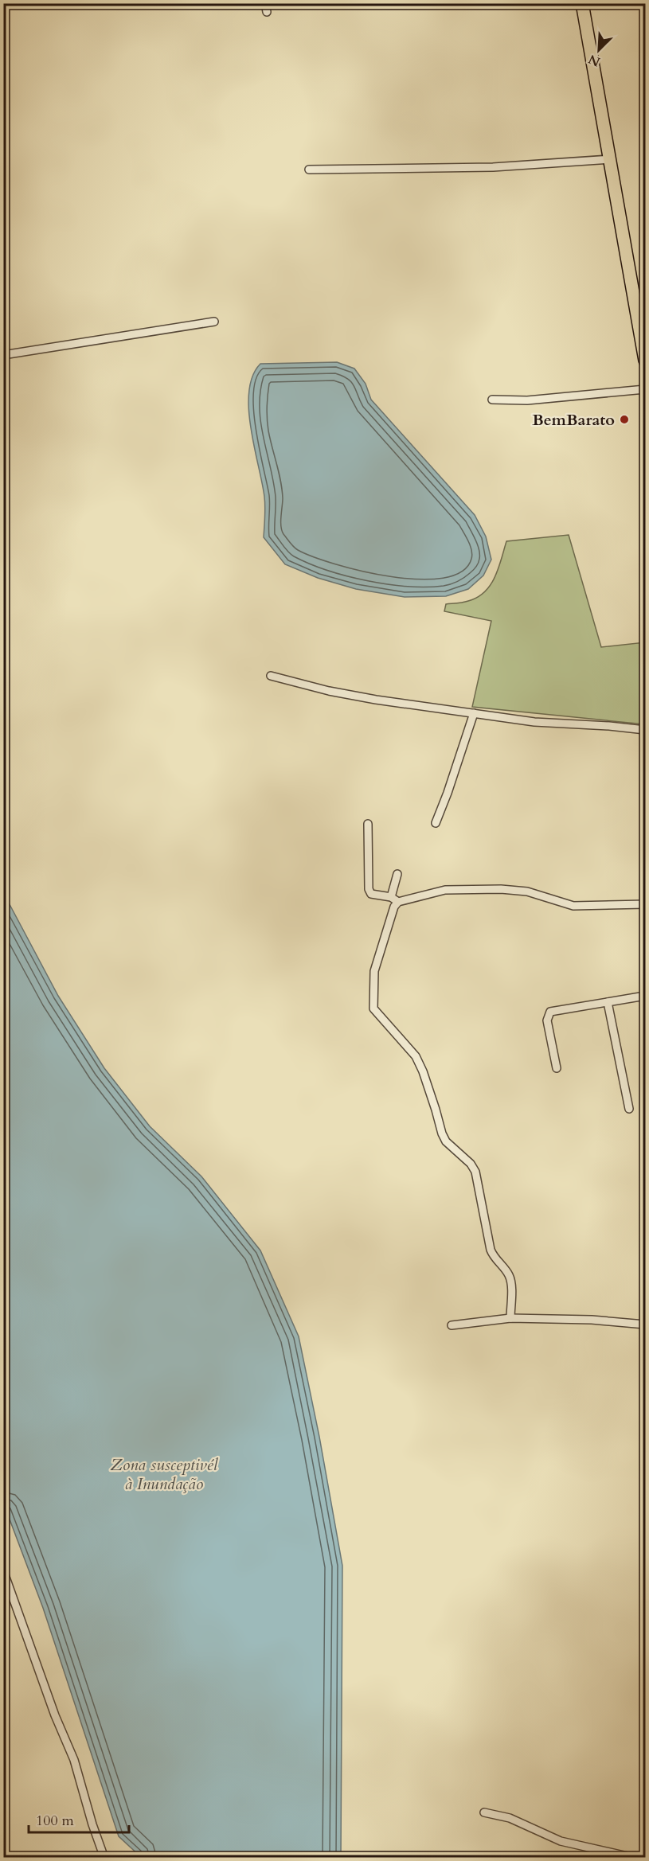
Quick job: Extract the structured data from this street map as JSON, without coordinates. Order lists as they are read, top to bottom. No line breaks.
{"water":["Zona susceptivél à Inundação"],"places":["BemBarato"],"scale_bar":"100 m","north":"bottom left"}
